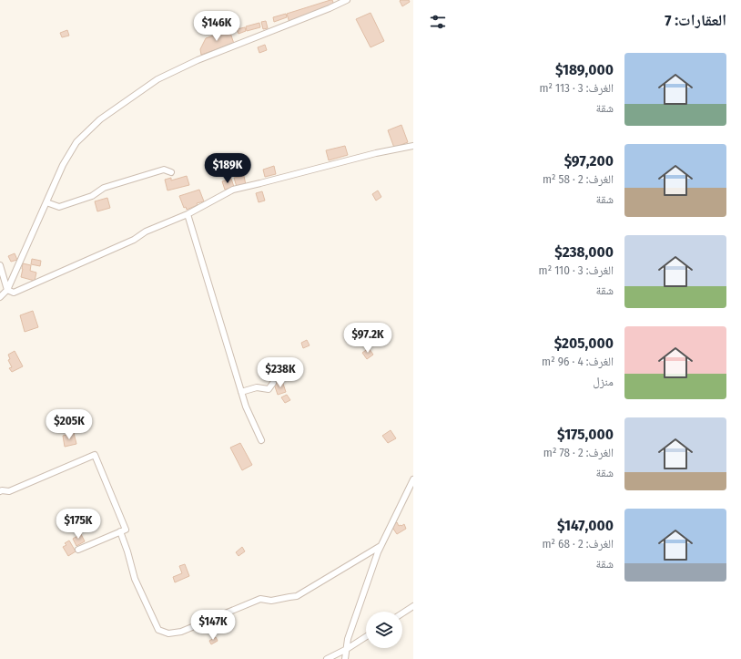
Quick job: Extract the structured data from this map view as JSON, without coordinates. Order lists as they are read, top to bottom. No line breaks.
{"page":{"heading":"العقارات: 7","price":["$146K","$189K","$97.2K","$238K","$205K","$175K","$147K"],"list":[{"name":"$189,000","note":"الغرف: 3 · 113 m² · شقة"},{"name":"$97,200","note":"الغرف: 2 · 58 m² · شقة"},{"name":"$238,000","note":"الغرف: 3 · 110 m² · شقة"},{"name":"$205,000","note":"الغرف: 4 · 96 m² · منزل"},{"name":"$175,000","note":"الغرف: 2 · 78 m² · شقة"},{"name":"$147,000","note":"الغرف: 2 · 68 m² · شقة"}]}}
